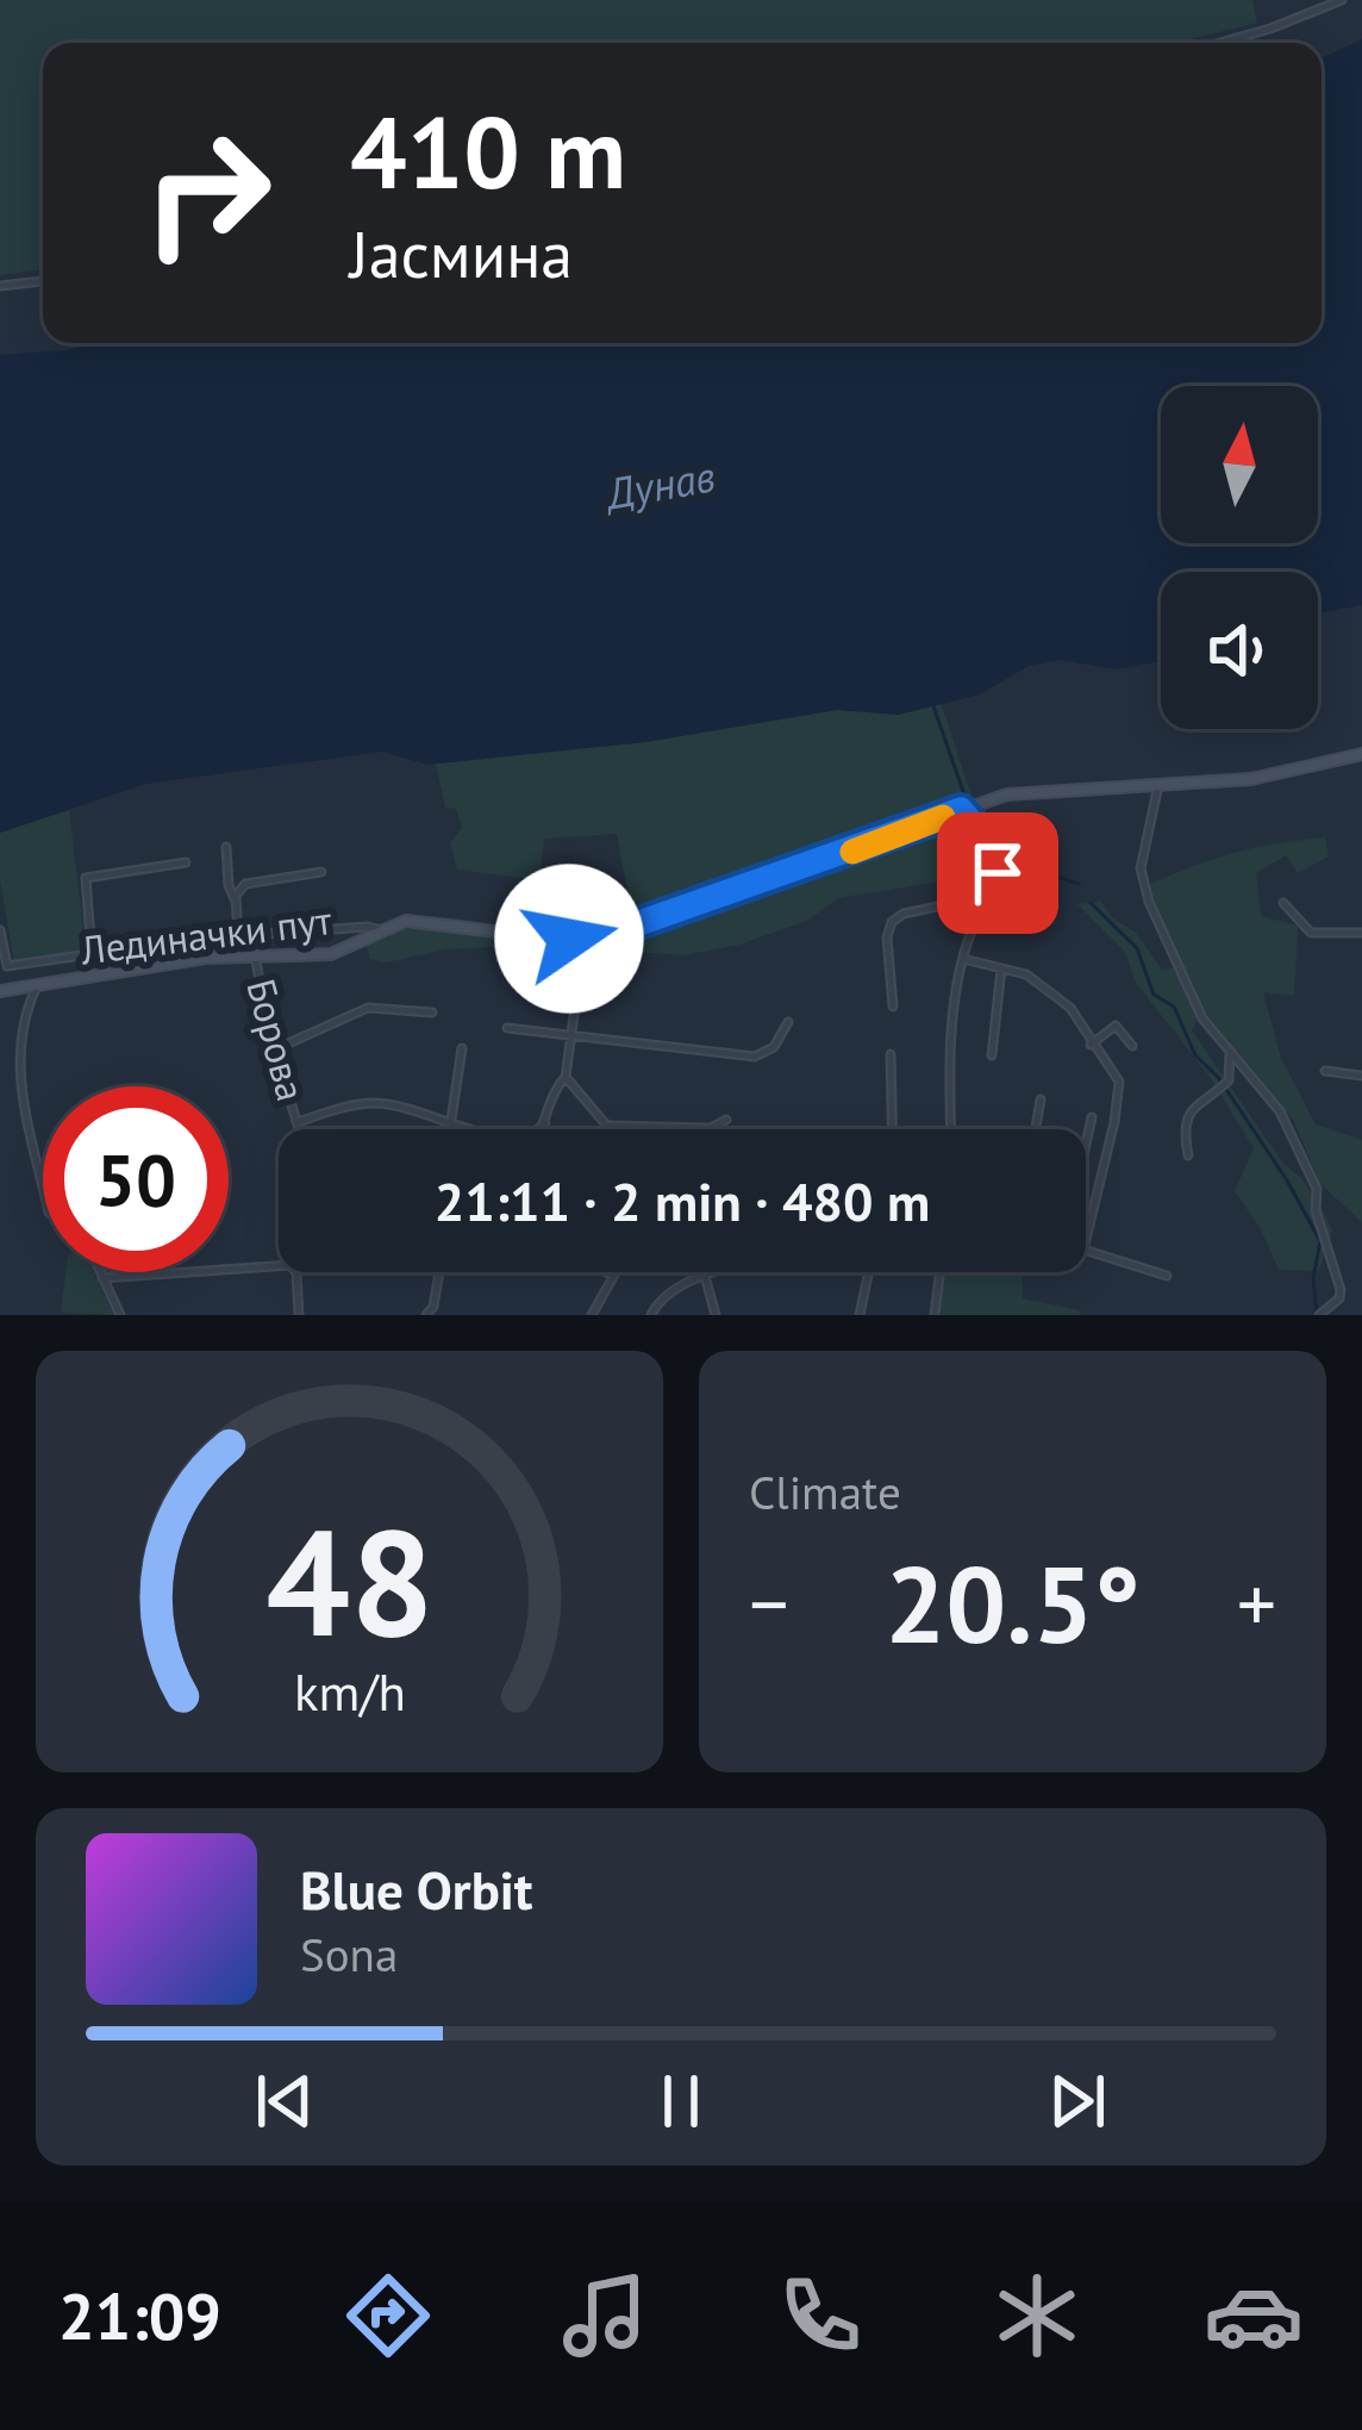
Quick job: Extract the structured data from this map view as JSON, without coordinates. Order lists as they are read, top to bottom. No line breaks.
{"streets":{"main road":["Лединачки пут"],"street":["Борова"]},"crossings":[["Лединачки пут","Борова"]],"water":["Дунав"],"north":"top","page":{"turn":["410 m","Јасмина"],"limit":"50","trip":"21:11 · 2 min · 480 m","tile":"Climate","heat":["−","20.5°","+"],"song":["Blue Orbit","Sona"],"tabs":"21:09","gauge":["48","km/h"]}}
